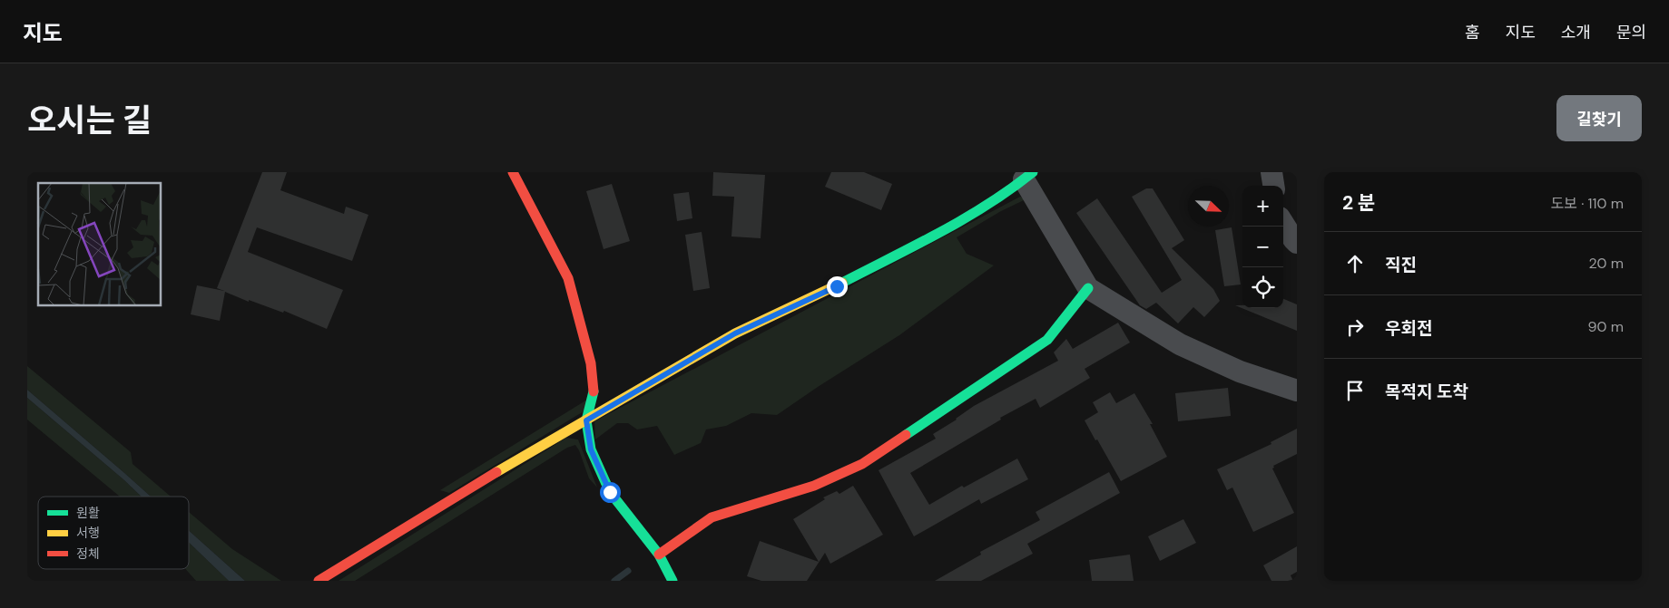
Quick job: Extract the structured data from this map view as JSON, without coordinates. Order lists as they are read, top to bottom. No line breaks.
{"legend":["원활","서행","정체"],"north":"bottom right","page":{"header":"지도","nav":["홈","지도","소개","문의"],"title":"오시는 길","buttons":"길찾기","heading":["2 분","도보 · 110 m"],"map_buttons":["+","−"],"list":[["직진","20 m"],["우회전","90 m"],"목적지 도착"]}}
